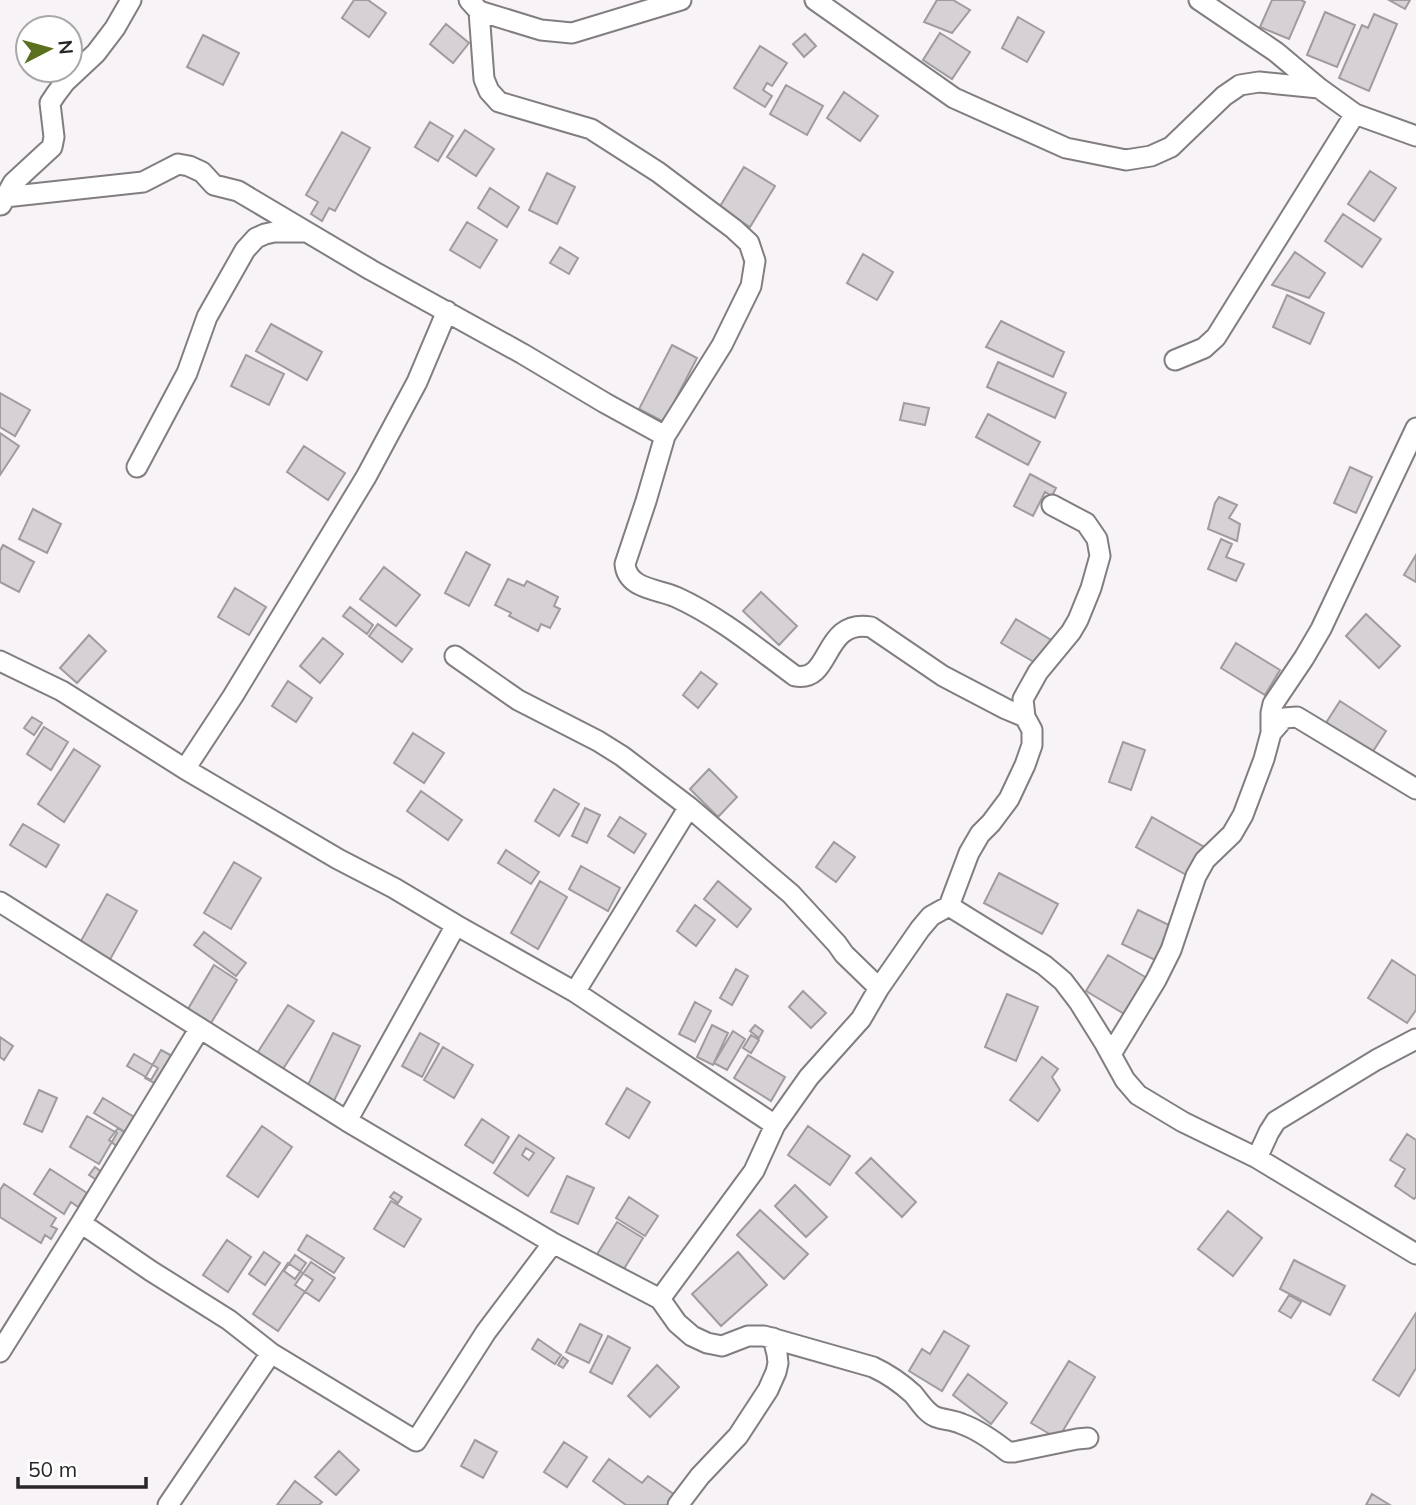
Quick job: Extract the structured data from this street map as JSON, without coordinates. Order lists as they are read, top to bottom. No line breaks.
{"scale_bar":"50 m","north":"right"}
